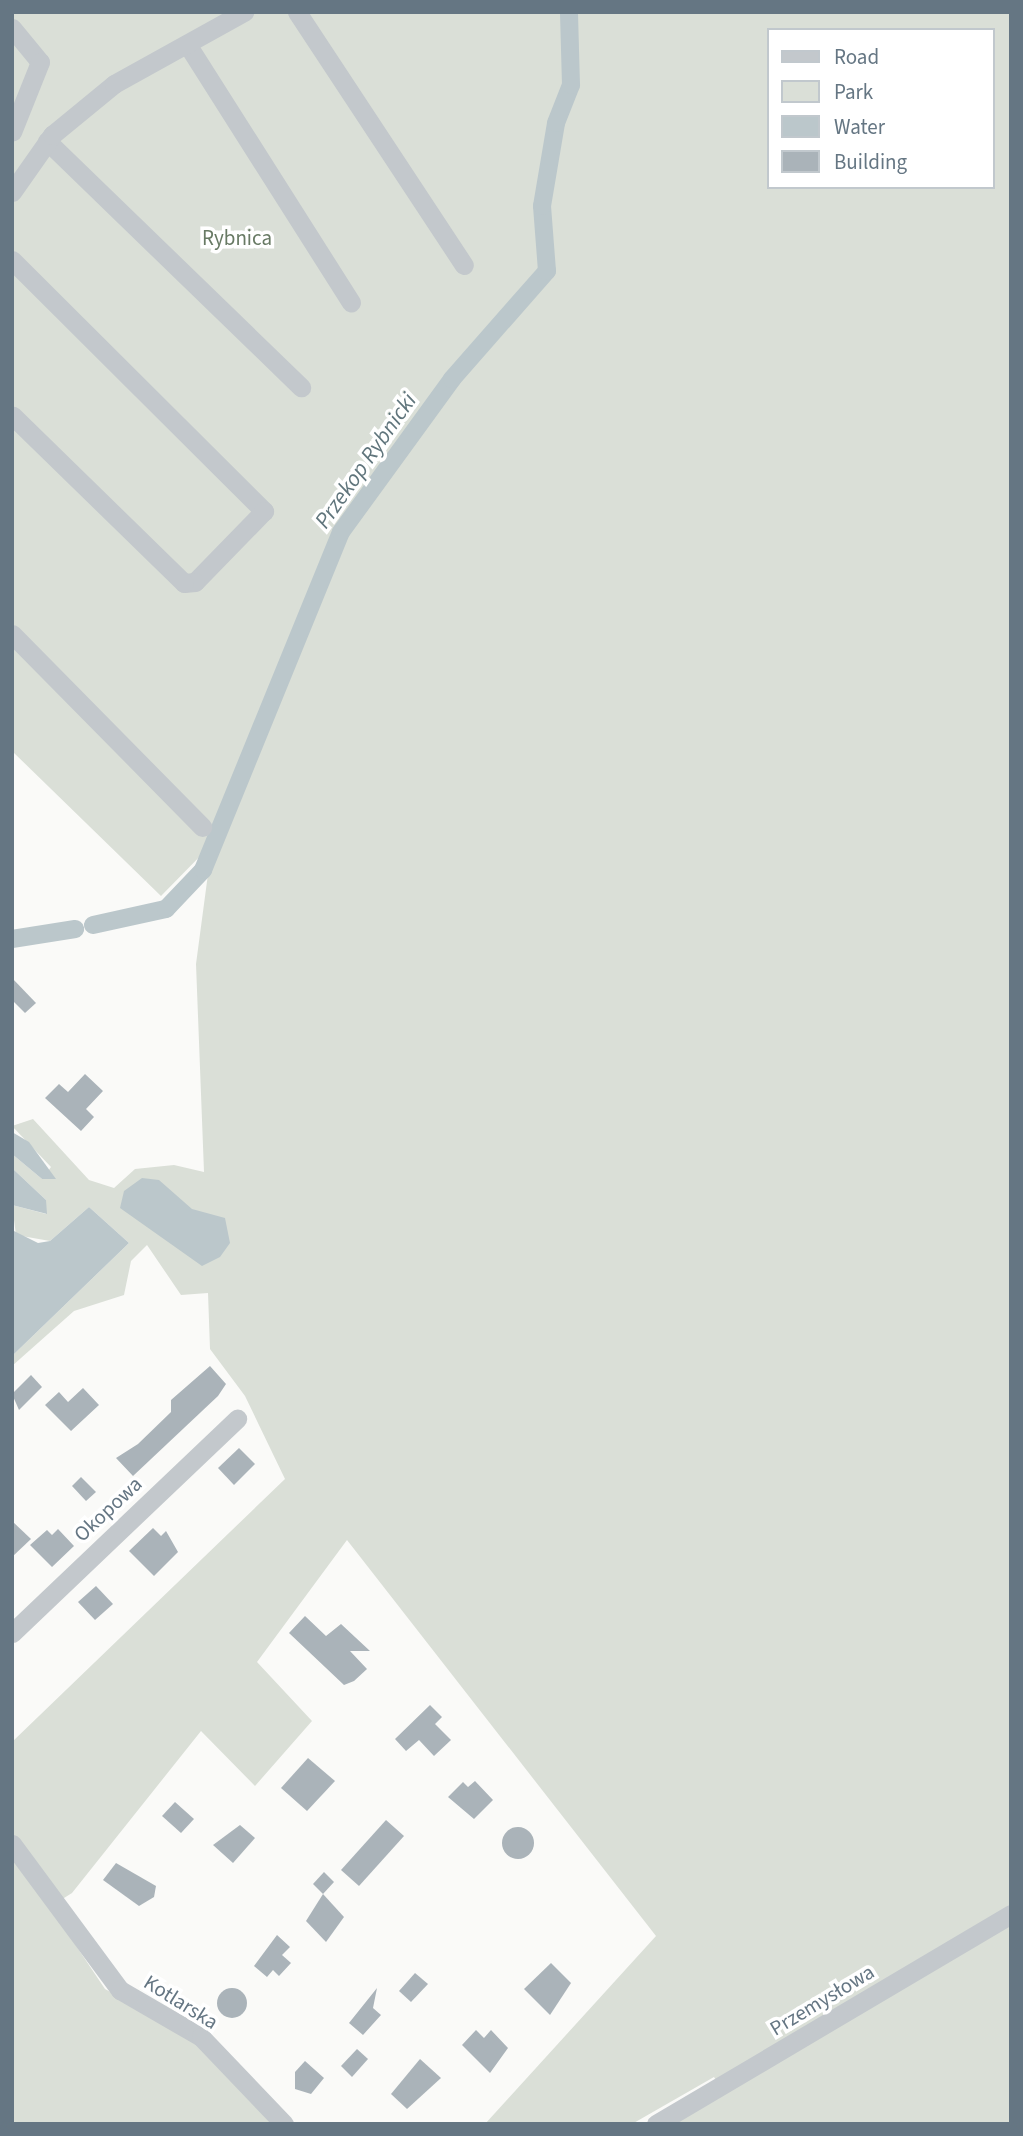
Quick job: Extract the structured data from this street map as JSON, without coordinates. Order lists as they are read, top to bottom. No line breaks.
{"streets":{"street":["Okopowa","Przemysłowa","Kotlarska"]},"water":["Przekop Rybnicki"],"parks":["Rybnica"],"legend":["Road","Park","Water","Building"]}
